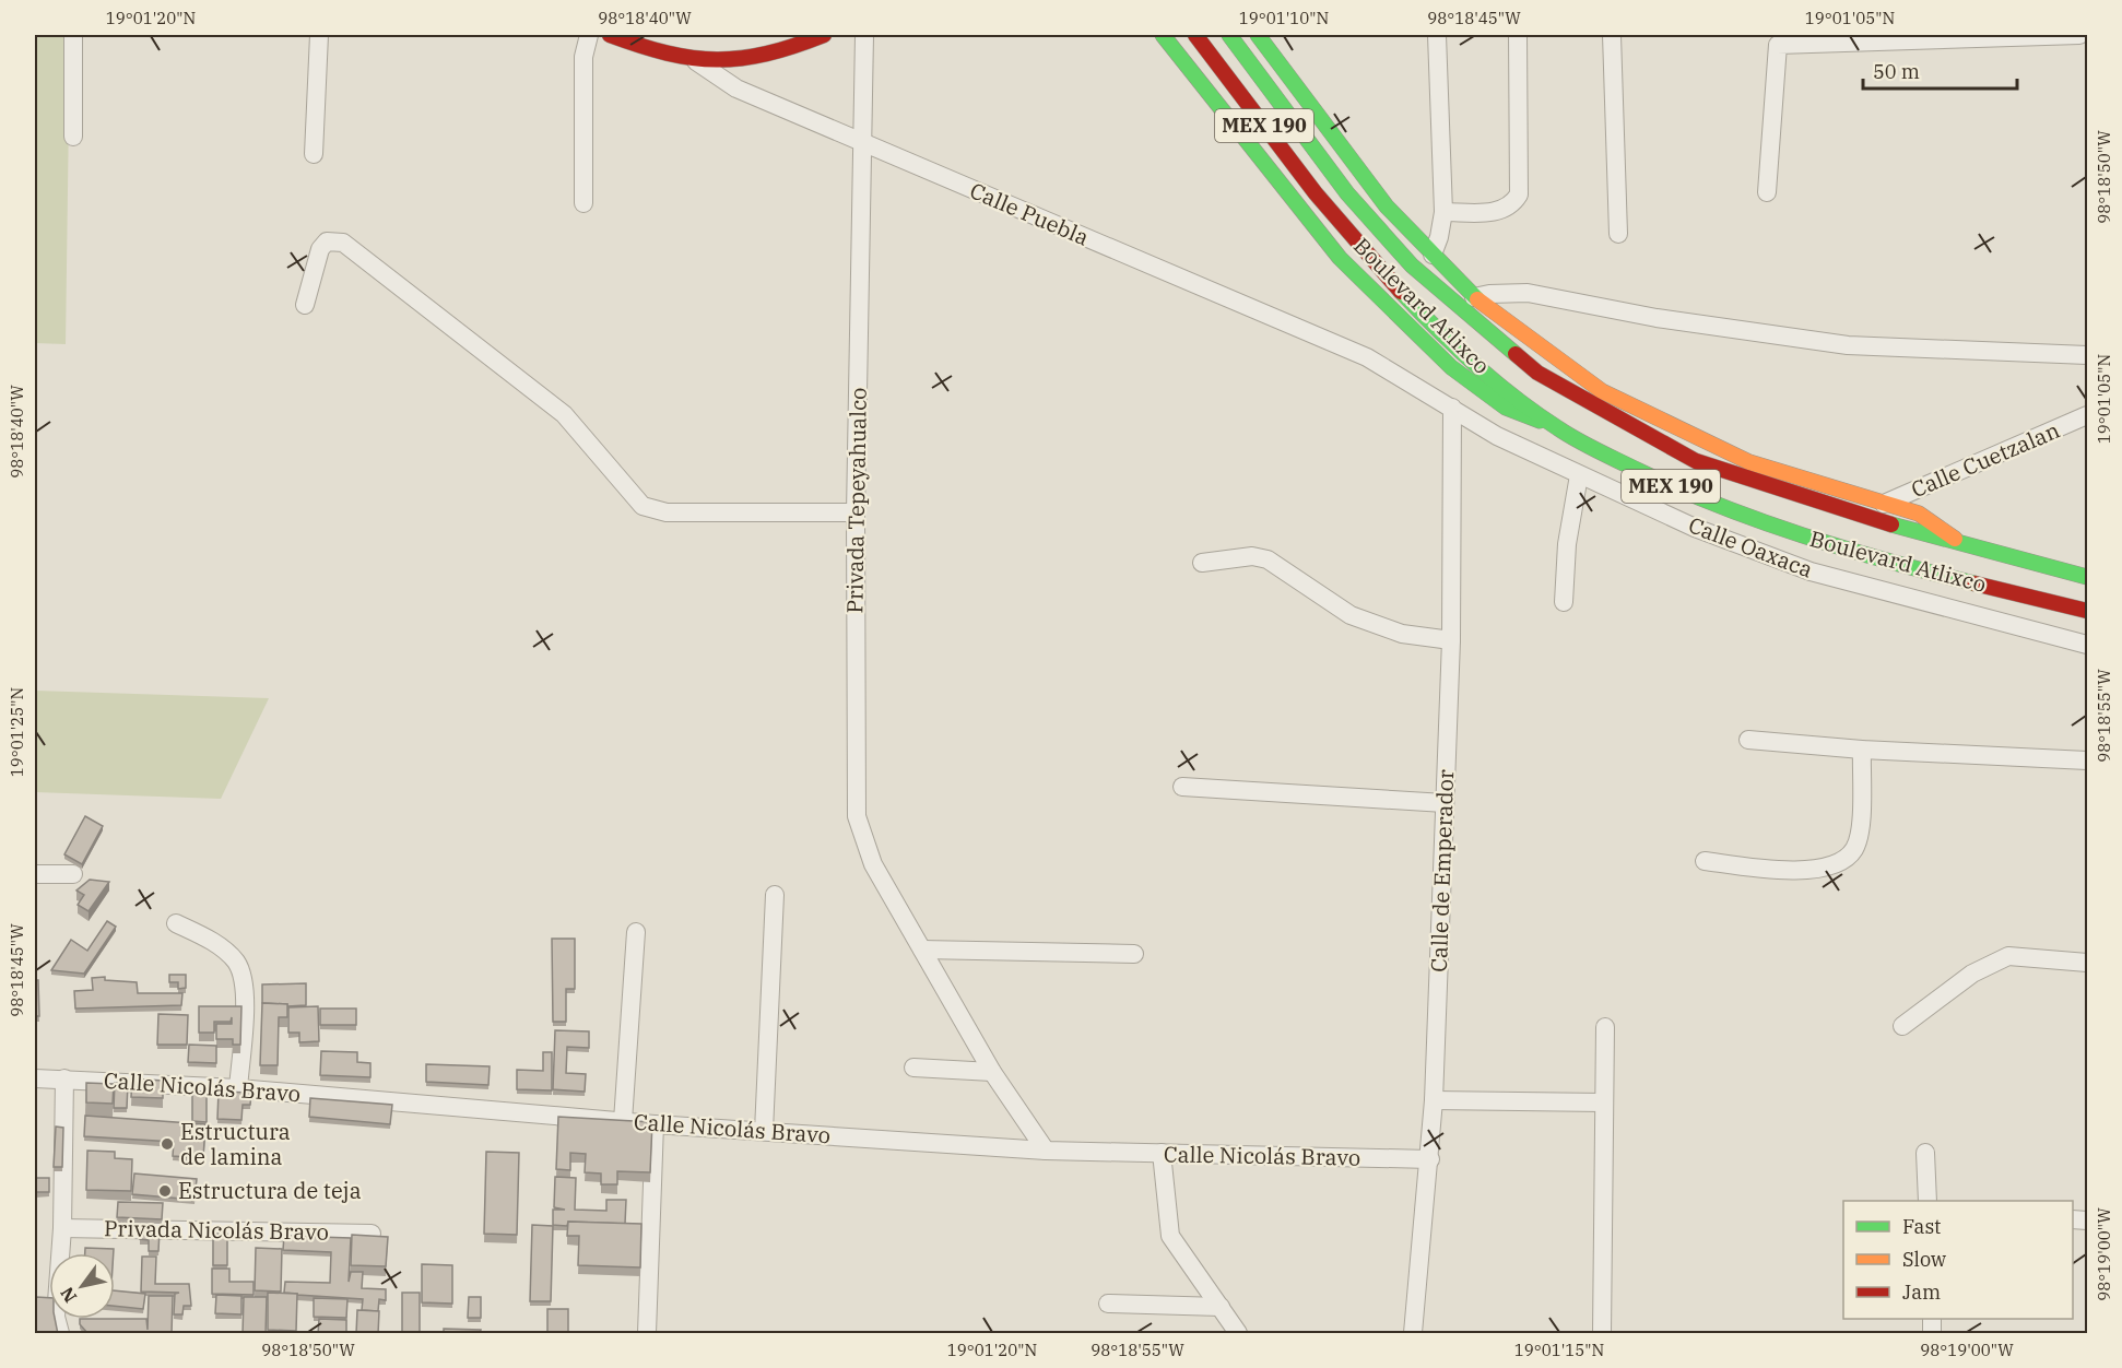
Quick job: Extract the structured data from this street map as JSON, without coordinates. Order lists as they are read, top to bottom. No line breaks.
{"streets":{"main road":["MEX 190","Boulevard Atlixco"],"street":["Calle Puebla","Calle Cuetzalan","Privada Tepeyahualco","Calle Oaxaca","Calle de Emperador","Calle Nicolás Bravo","Privada Nicolás Bravo"]},"crossings":[["Calle Puebla","Privada Tepeyahualco"],["Calle Puebla","Calle Oaxaca"],["Privada Tepeyahualco","Calle Nicolás Bravo"],["Calle Oaxaca","Calle de Emperador"],["Calle de Emperador","Calle Nicolás Bravo"]],"places":["Estructura de lamina","Estructura de teja"],"legend":["Fast","Slow","Jam"],"scale_bar":"50 m","north":"bottom left","coordinates":["19°01'20\"N","98°18'40\"W","19°01'10\"N","98°18'45\"W","19°01'05\"N","98°18'50\"W","98°18'55\"W","19°01'25\"N","98°19'00\"W","19°01'15\"N"]}
